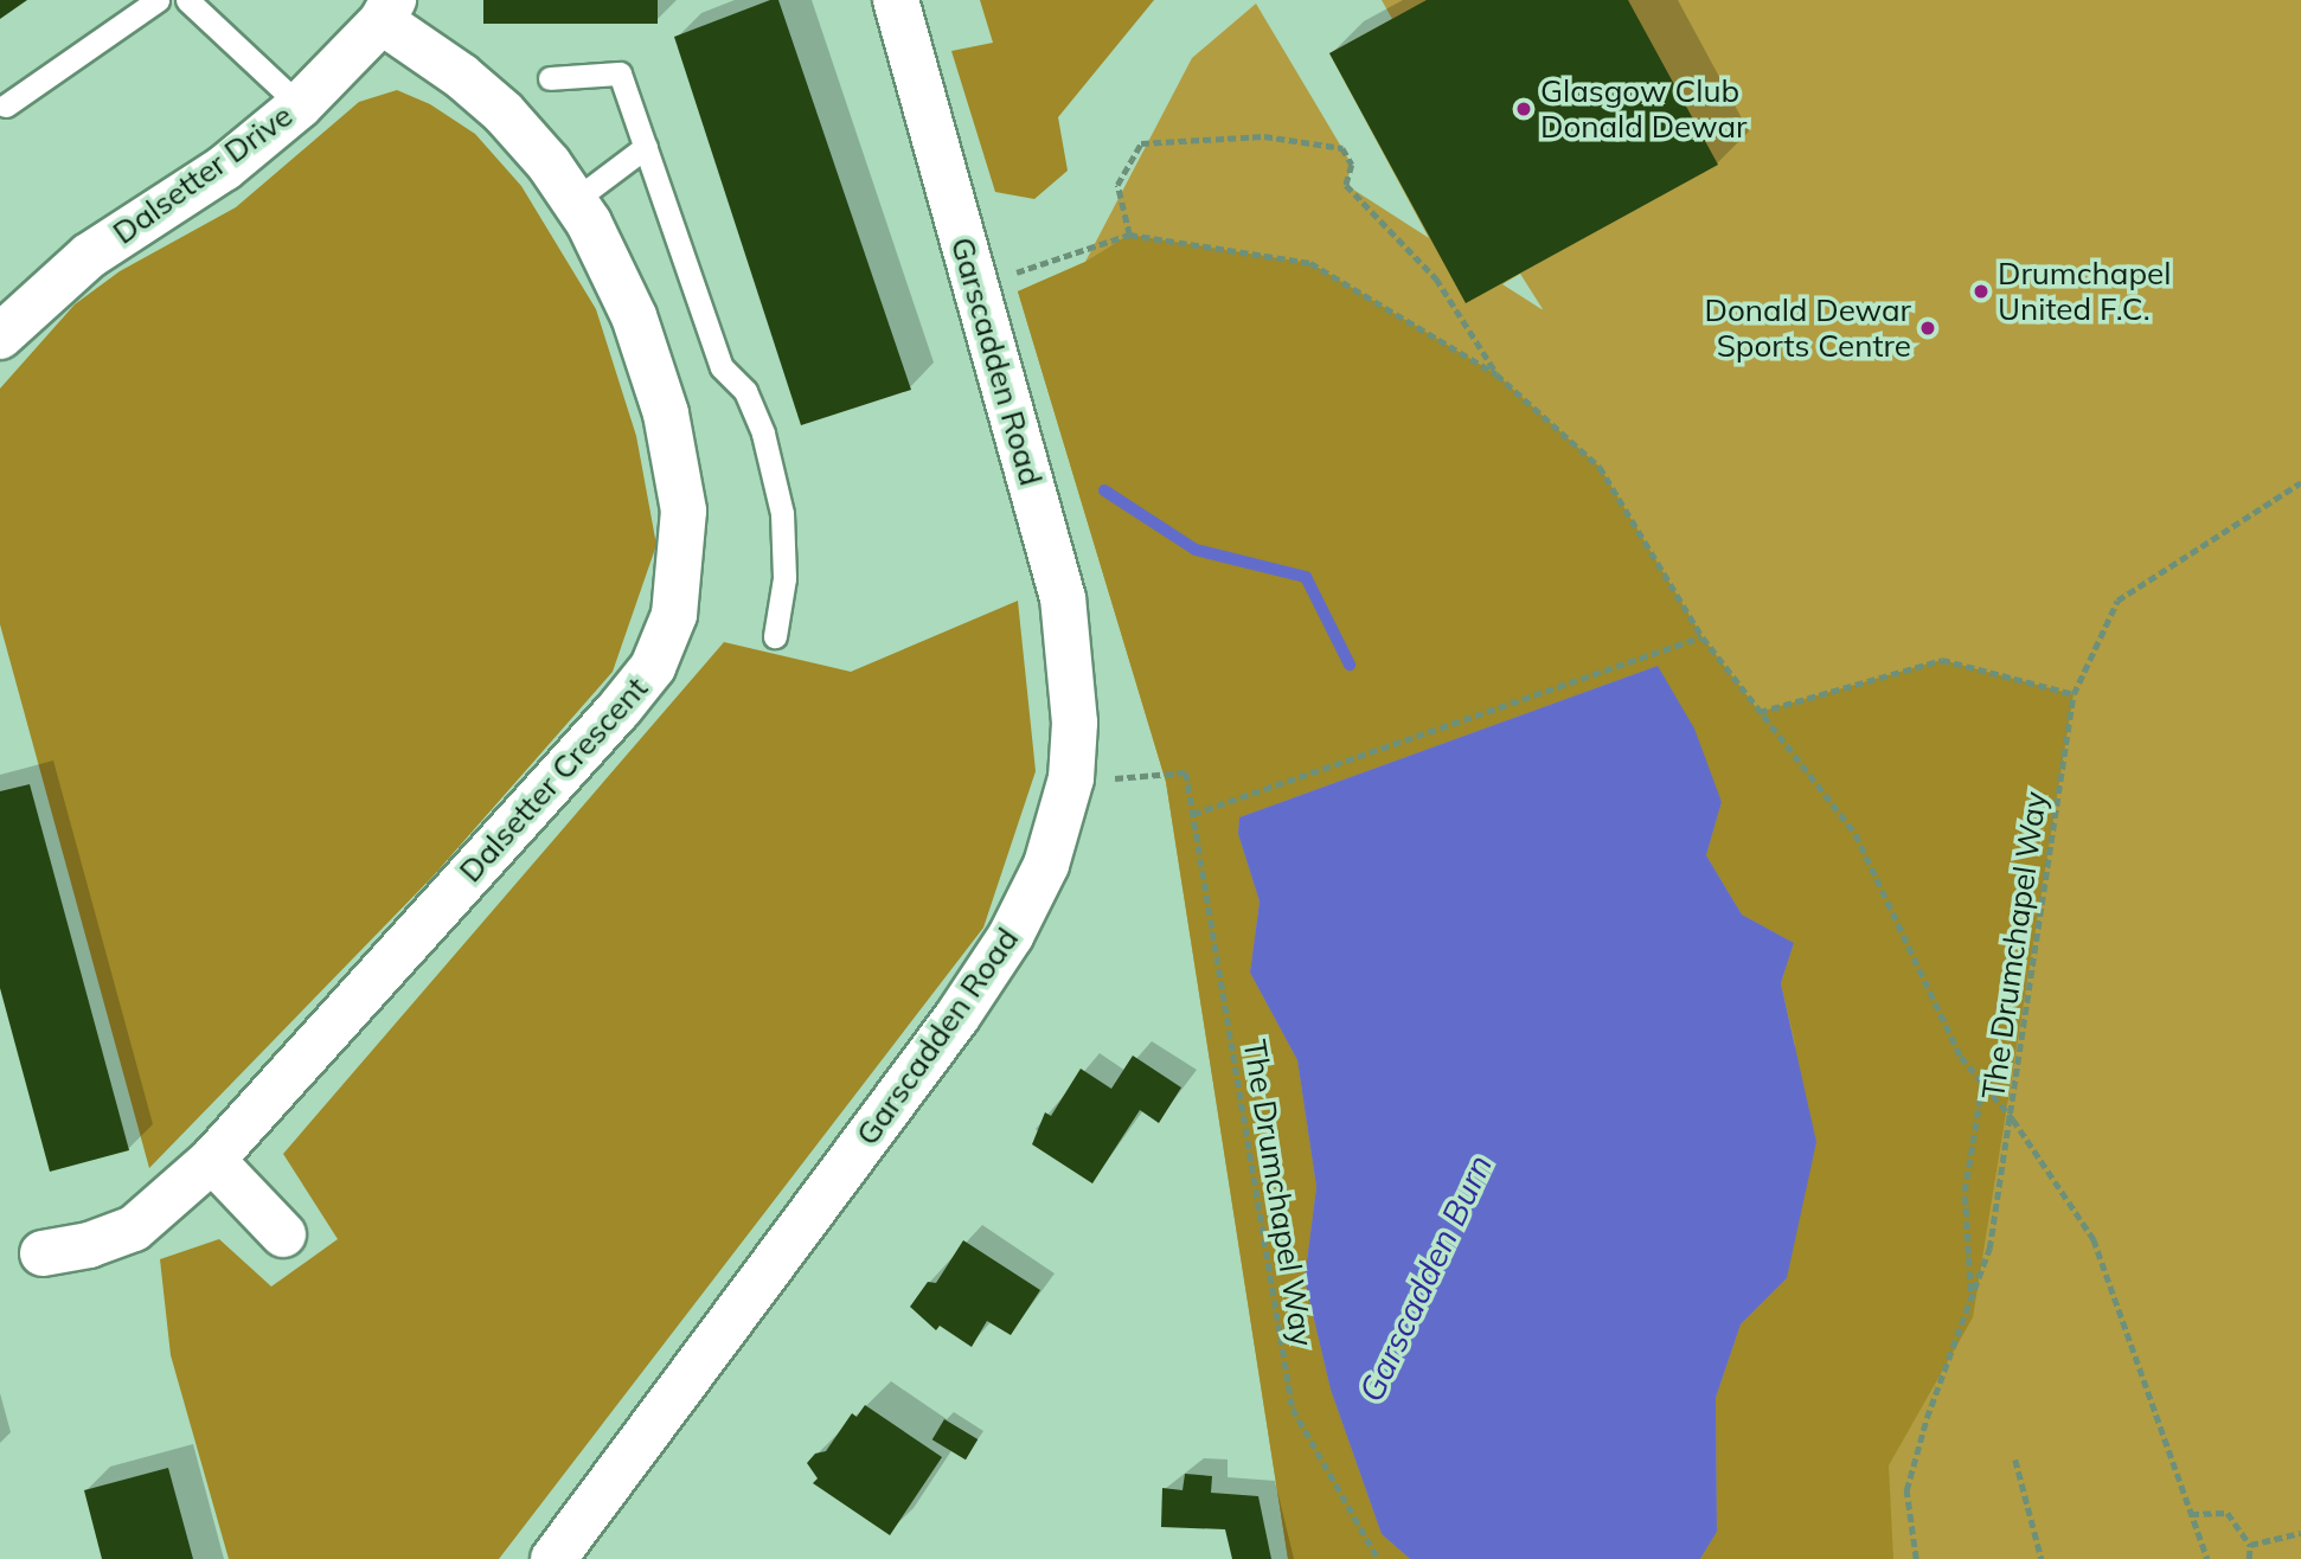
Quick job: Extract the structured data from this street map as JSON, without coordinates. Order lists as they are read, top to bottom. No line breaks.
{"streets":{"street":["Dalsetter Drive","Garscadden Road","Dalsetter Crescent"],"path":["The Drumchapel Way"]},"crossings":[["Dalsetter Drive","Dalsetter Crescent"],["Garscadden Road","The Drumchapel Way"]],"water":["Garscadden Burn"],"places":["Glasgow Club Donald Dewar","Drumchapel United F.C.","Donald Dewar Sports Centre"]}
